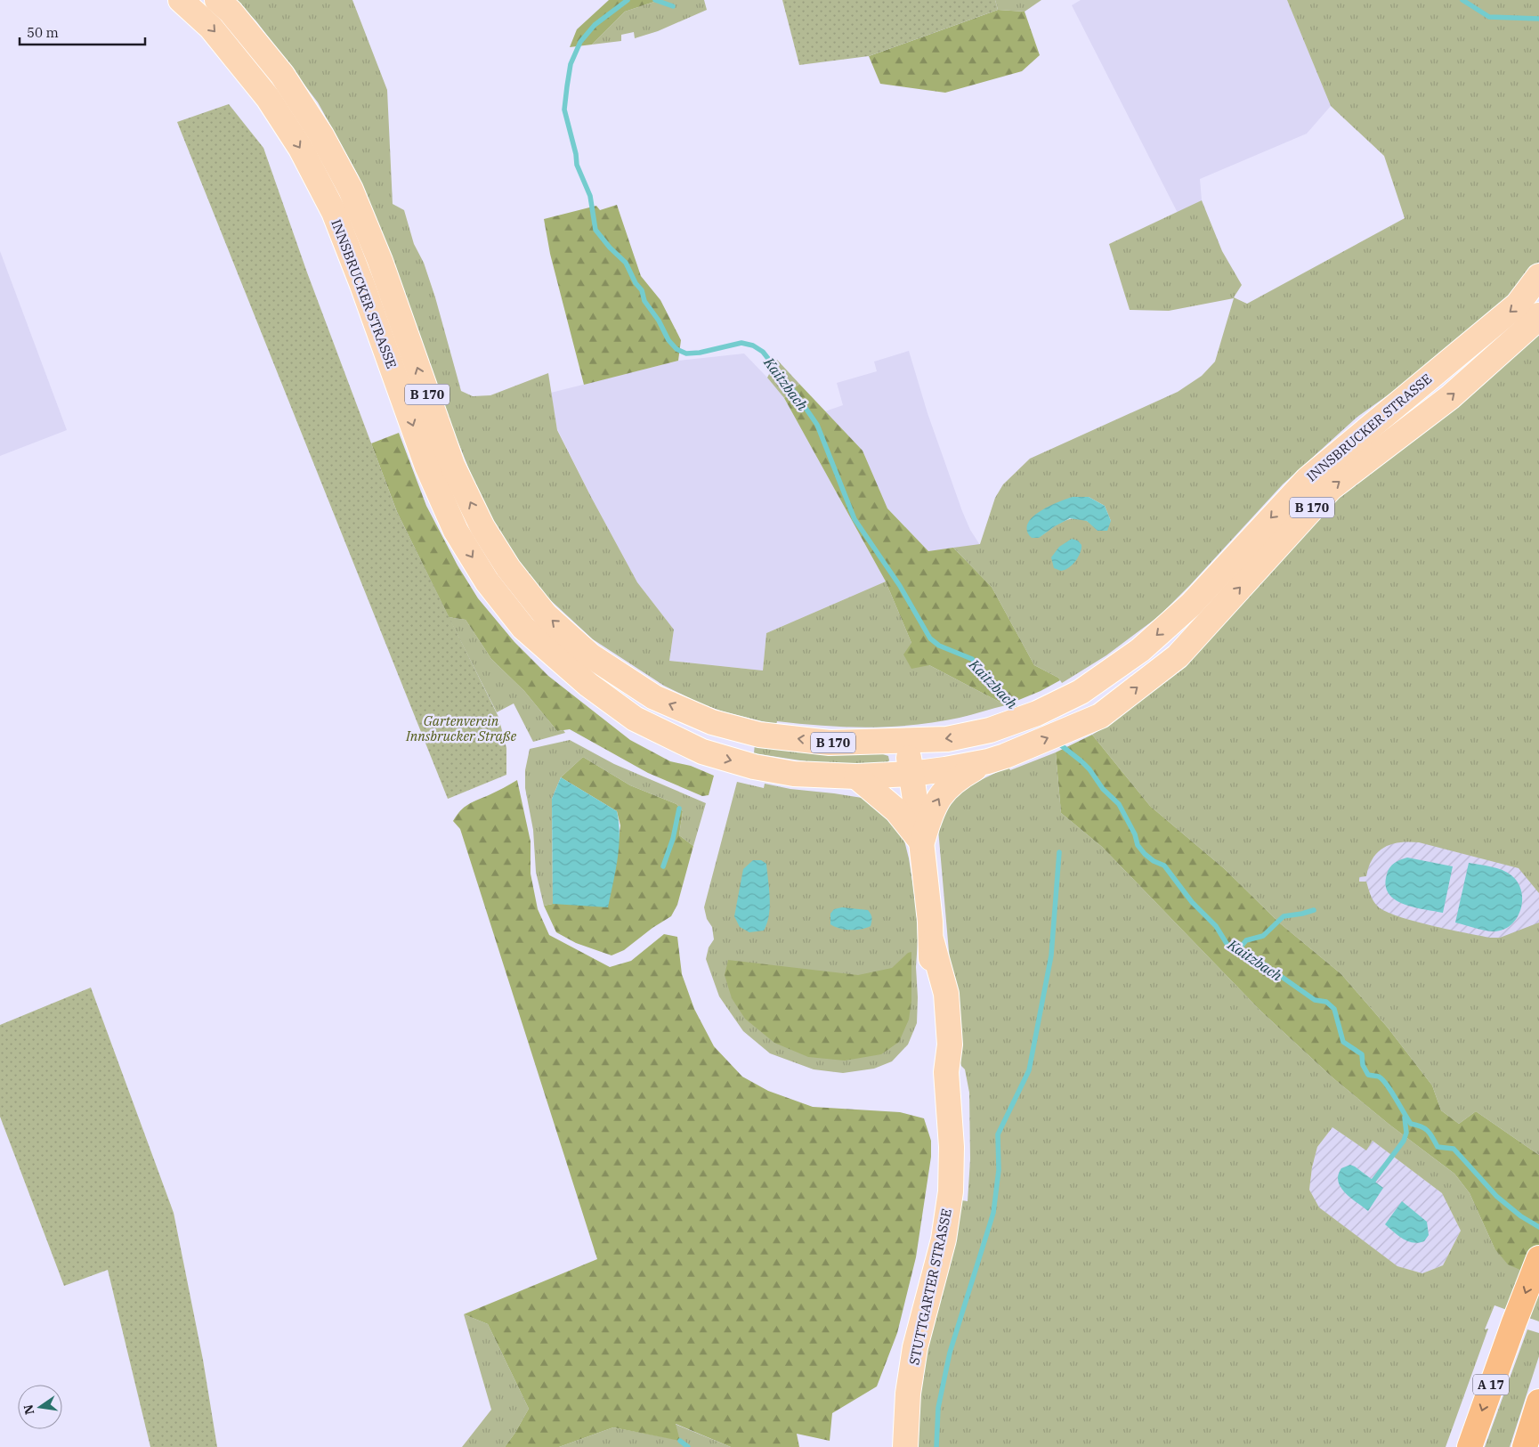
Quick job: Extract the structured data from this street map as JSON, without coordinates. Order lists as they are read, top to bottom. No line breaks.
{"streets":{"highway":["A 17"],"main road":["INNSBRUCKER STRASSE","B 170","STUTTGARTER STRASSE"]},"crossings":[["INNSBRUCKER STRASSE","STUTTGARTER STRASSE"]],"water":["Kaitzbach"],"parks":["Gartenverein Innsbrucker Straße"],"scale_bar":"50 m","north":"left"}
